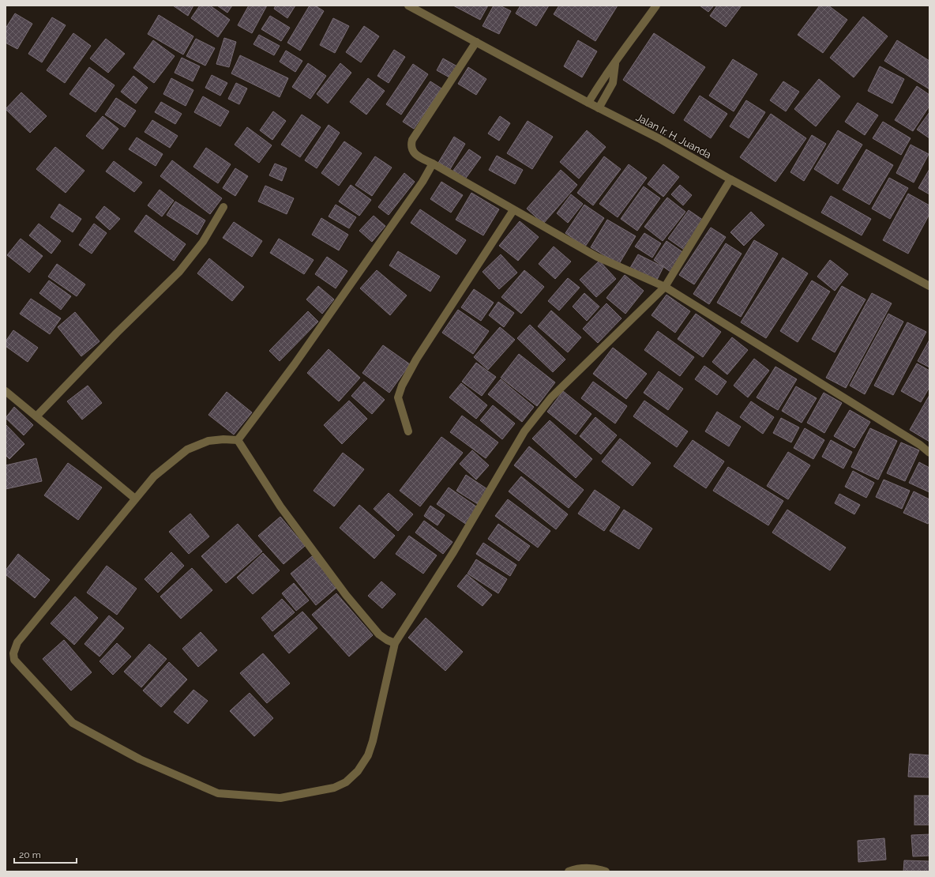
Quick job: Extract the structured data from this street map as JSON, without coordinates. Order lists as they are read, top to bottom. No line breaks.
{"streets":{"street":["Jalan Ir. H. Juanda"]},"scale_bar":"20 m"}
